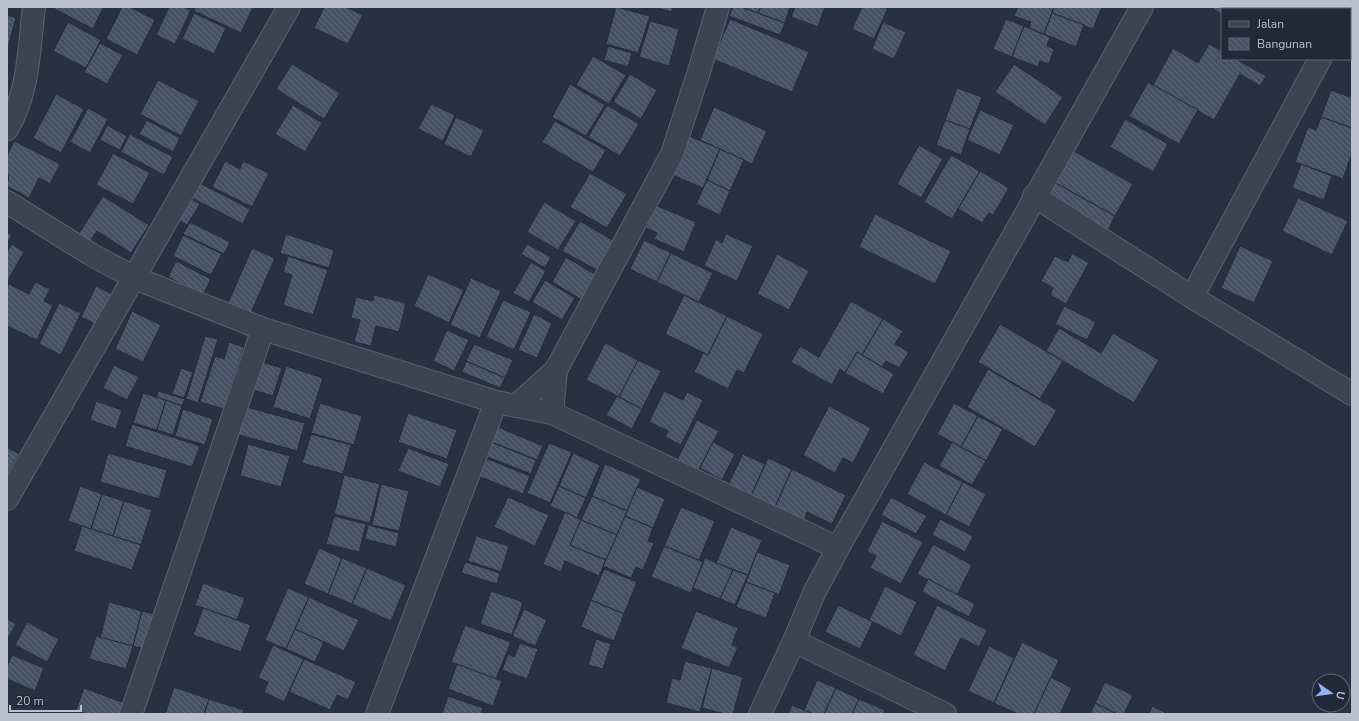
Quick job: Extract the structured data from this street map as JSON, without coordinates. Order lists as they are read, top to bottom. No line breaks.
{"legend":["Jalan","Bangunan"],"scale_bar":"20 m","north":"right"}
